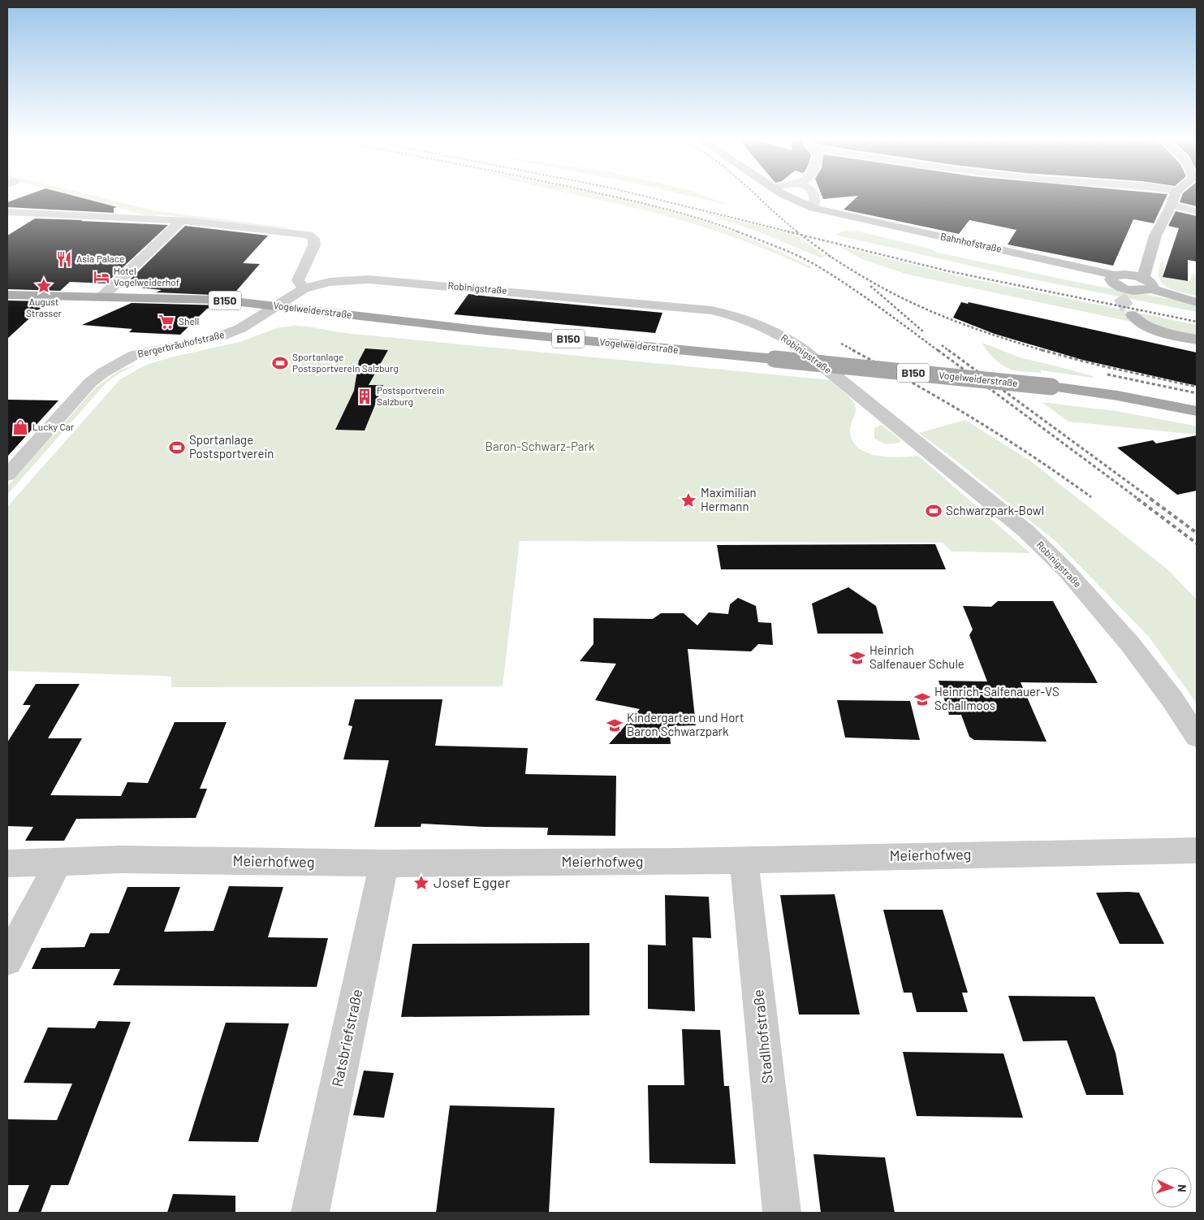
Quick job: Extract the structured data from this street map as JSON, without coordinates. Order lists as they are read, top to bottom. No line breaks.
{"streets":{"main road":["Bahnhofstraße","B150","Vogelweiderstraße"],"street":["Robinigstraße","Bergerbräuhofstraße","Meierhofweg","Stadlhofstraße","Ratsbriefstraße"]},"crossings":[["Robinigstraße","Vogelweiderstraße"],["Robinigstraße","Bergerbräuhofstraße"],["Vogelweiderstraße","Bergerbräuhofstraße"],["Meierhofweg","Stadlhofstraße"],["Meierhofweg","Ratsbriefstraße"]],"parks":["Baron-Schwarz-Park"],"places":{"restaurant":["Asia Palace"],"hotel":["Hotel Vogelweiderhof"],"place":["August Strasser","Maximilian Hermann","Josef Egger"],"supermarket":["Shell"],"sports":["Sportanlage Postsportverein Salzburg","Sportanlage Postsportverein","Schwarzpark-Bowl"],"building":["Postsportverein Salzburg"],"shop":["Lucky Car"],"school or university":["Heinrich Salfenauer Schule","Heinrich-Salfenauer-VS Schallmoos","Kindergarten und Hort Baron Schwarzpark"]},"north":"right"}
